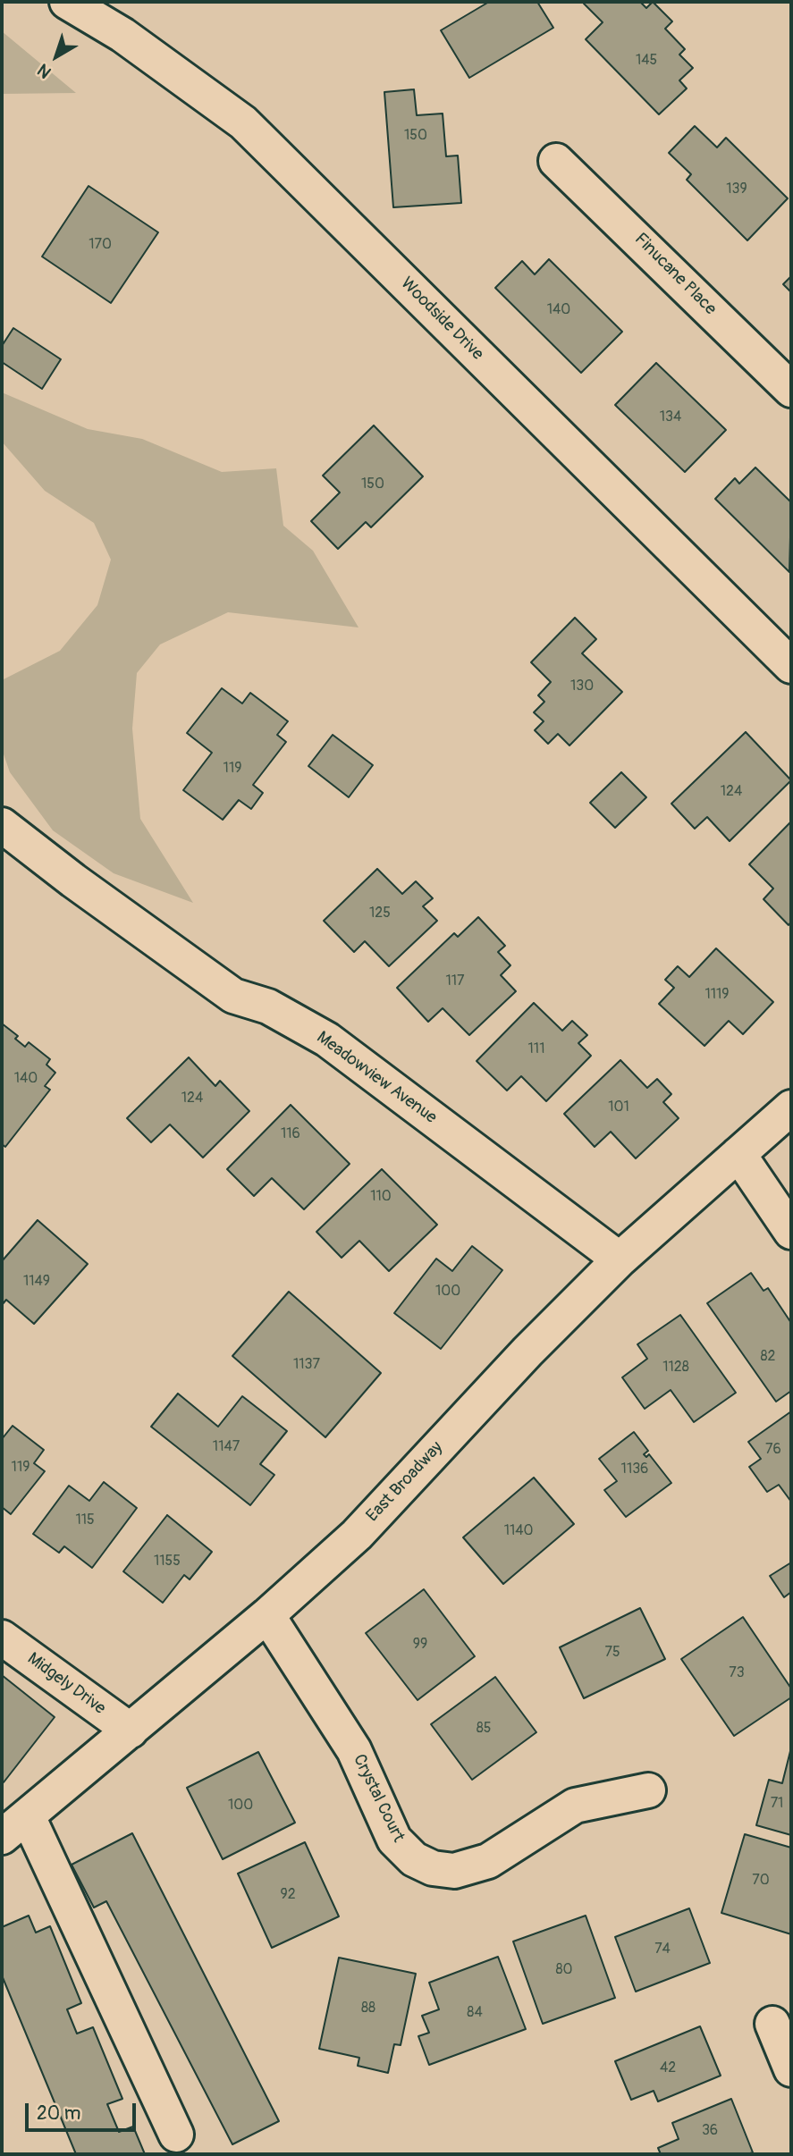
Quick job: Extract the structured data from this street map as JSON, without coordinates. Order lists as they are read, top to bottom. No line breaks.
{"streets":{"street":["Finucane Place","Woodside Drive","Meadowview Avenue","East Broadway","Midgely Drive","Crystal Court"]},"crossings":[["Meadowview Avenue","East Broadway"],["East Broadway","Midgely Drive"],["East Broadway","Crystal Court"]],"house_numbers":["145","150","139","170","140","134","150","130","119","124","125","117","1119","111","140","124","101","116","110","1149","100","82","1137","1128","1147","76","119","1136","115","1140","1155","99","75","73","85","71","100","70","92","74","80","88","84","42","36"],"scale_bar":"20 m","north":"bottom left"}
